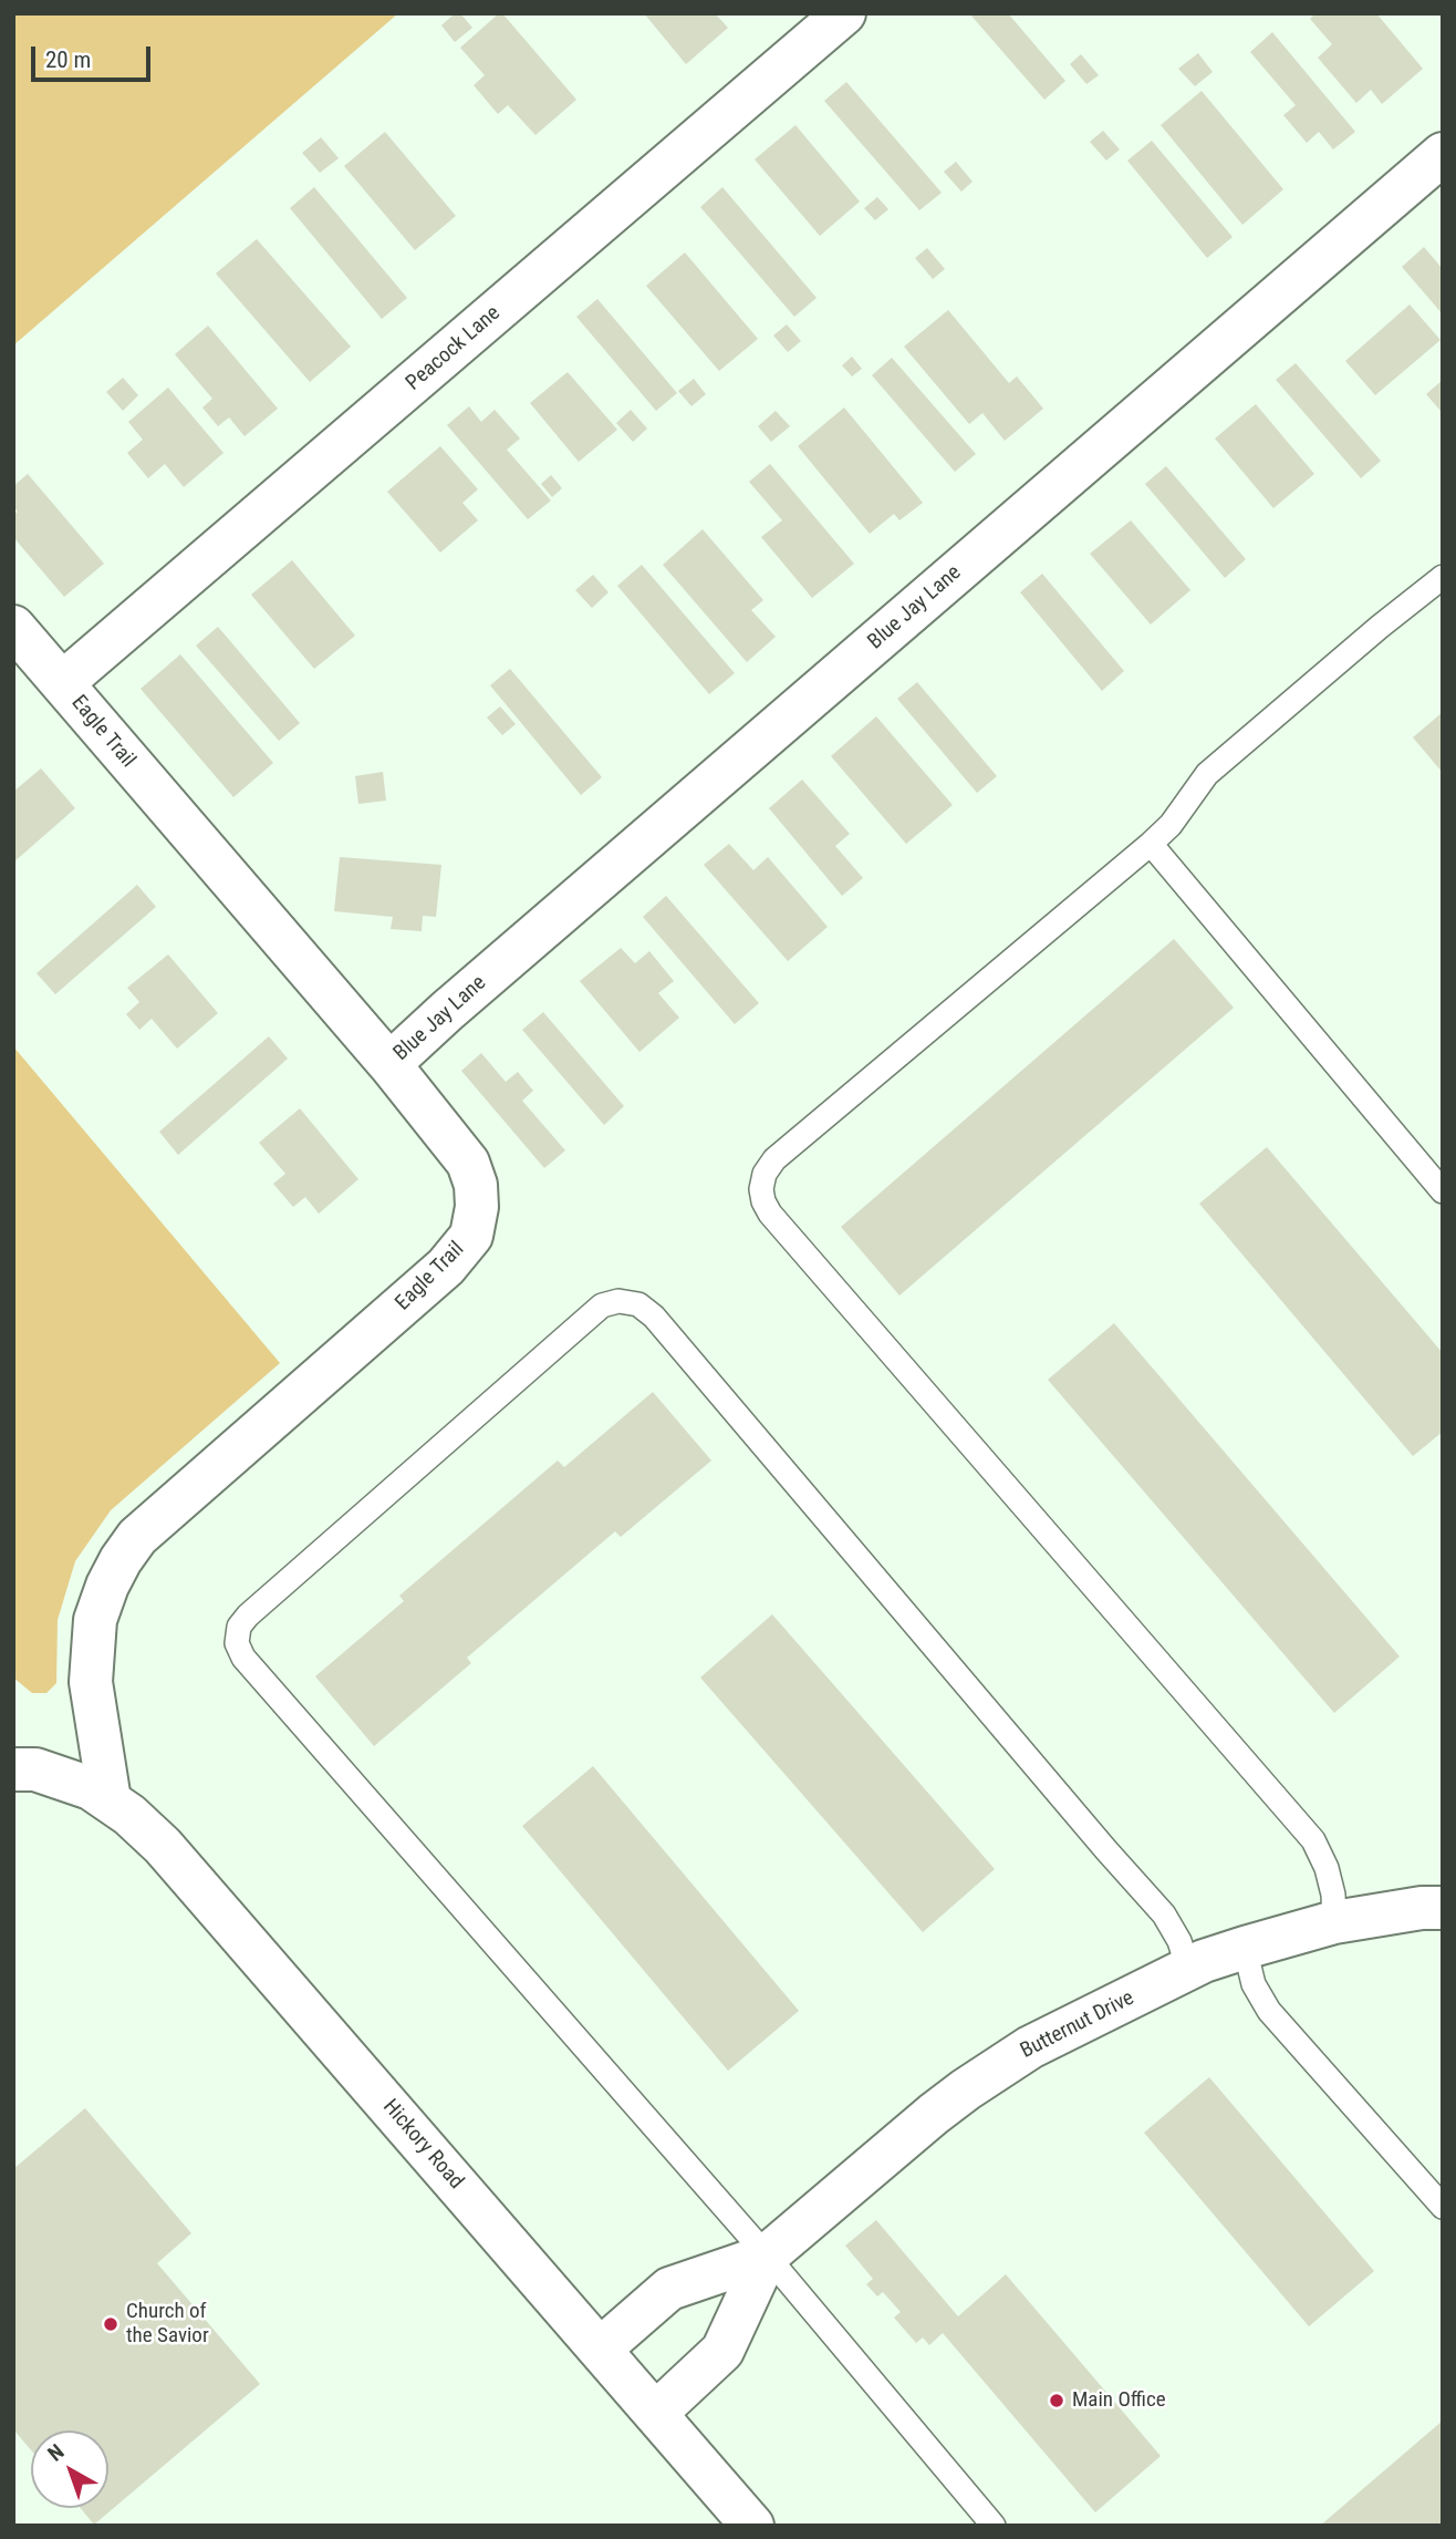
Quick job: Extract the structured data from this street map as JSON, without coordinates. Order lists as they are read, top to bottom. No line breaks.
{"streets":{"street":["Peacock Lane","Blue Jay Lane","Eagle Trail","Butternut Drive","Hickory Road"]},"crossings":[["Peacock Lane","Eagle Trail"],["Blue Jay Lane","Eagle Trail"],["Eagle Trail","Hickory Road"],["Butternut Drive","Hickory Road"]],"places":["Church of the Savior","Main Office"],"scale_bar":"20 m","north":"top left"}
